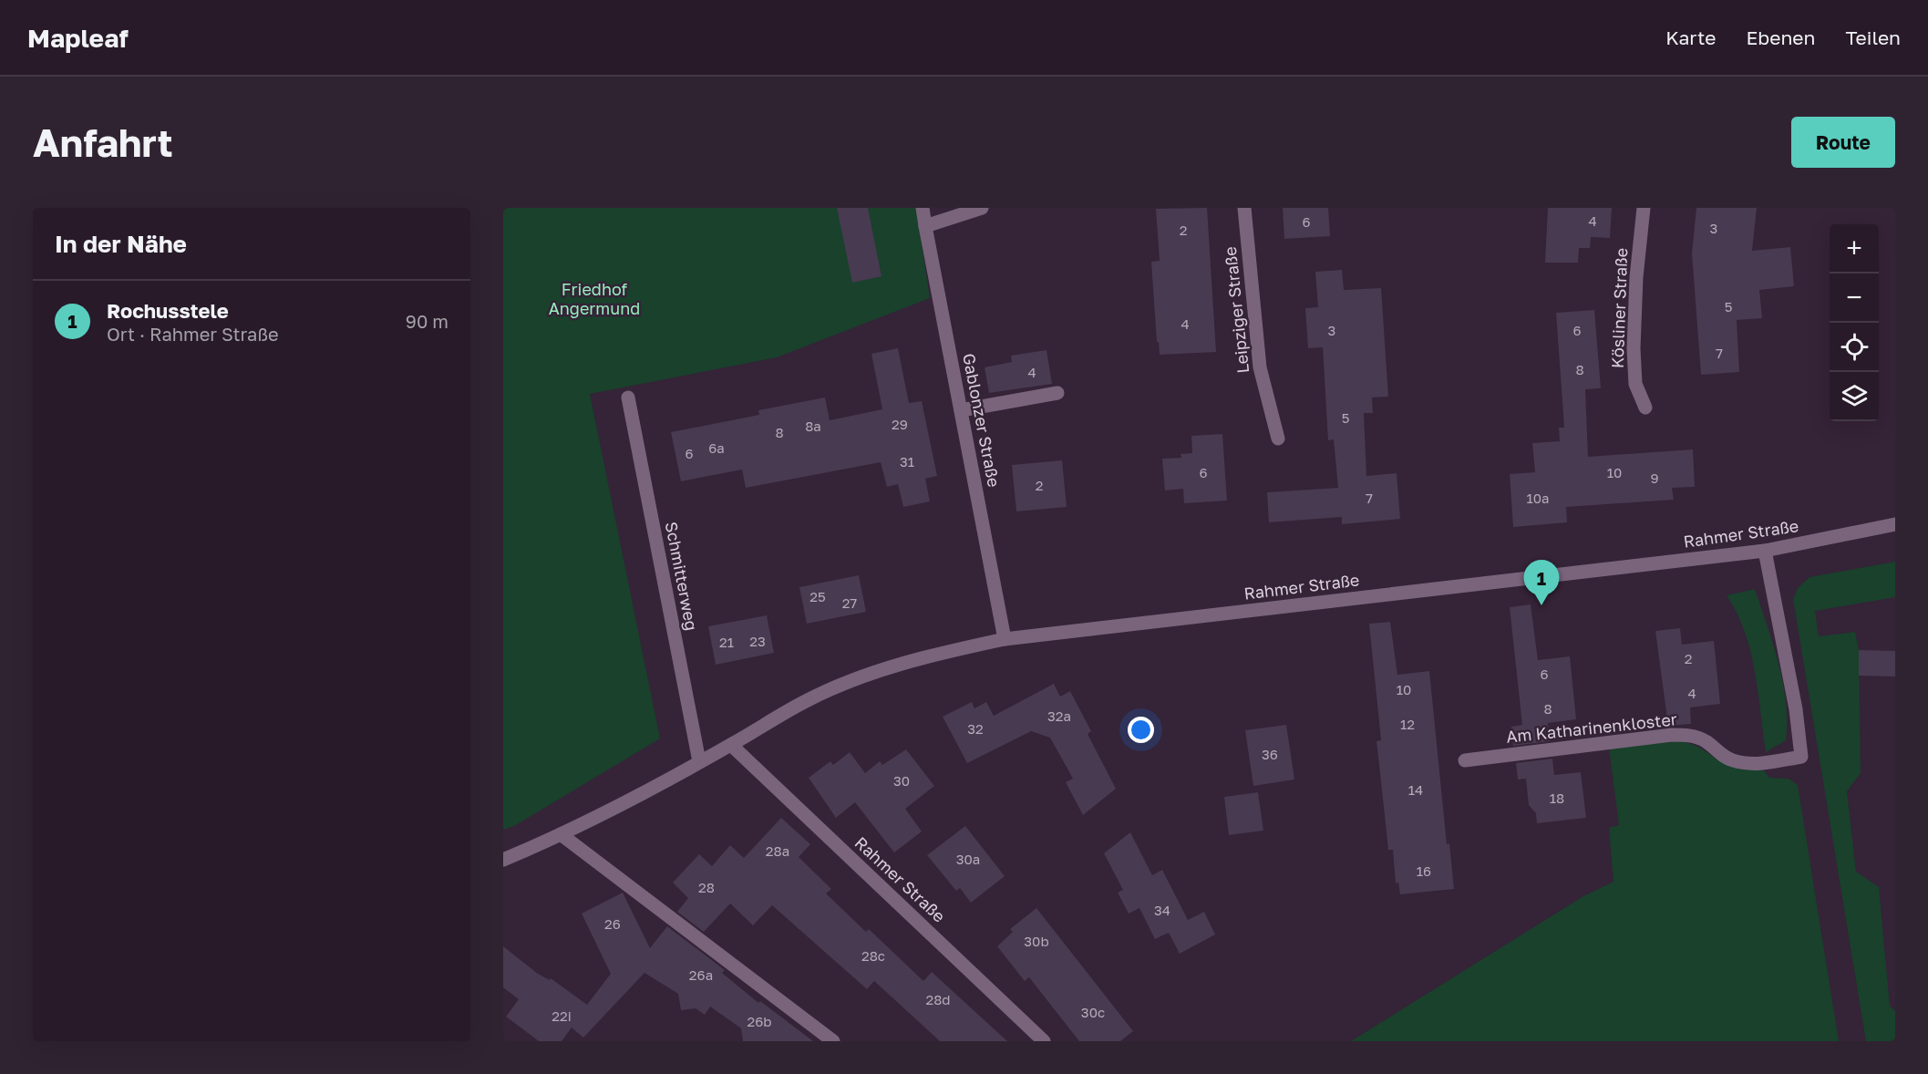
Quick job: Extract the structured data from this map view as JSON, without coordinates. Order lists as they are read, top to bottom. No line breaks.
{"streets":{"main road":["Kösliner Straße","Leipziger Straße","Gablonzer Straße","Rahmer Straße","Schmitterweg","Am Katharinenkloster"]},"crossings":[["Gablonzer Straße","Rahmer Straße"],["Rahmer Straße","Schmitterweg"],["Rahmer Straße","Am Katharinenkloster"]],"parks":["Friedhof Angermund"],"house_numbers":["4","6","3","2","5","4","3","6","7","8","4","5","29","8a","8","6a","6","31","6","10","9","2","7","10a","25","27","23","21","2","6","10","4","8","32a","12","32","36","30","14","18","28a","30a","16","28","34","26","30b","28c","26a","28d","30c","22i","26b"],"page":{"header":"Mapleaf","nav":["Karte","Ebenen","Teilen"],"buttons":"Route","title":"Anfahrt","heading":"In der Nähe","map_buttons":["+","−"],"list":[{"mark":"1","name":"Rochusstele","note":"Ort · Rahmer Straße","value":"90 m"}],"pins":"1"}}
